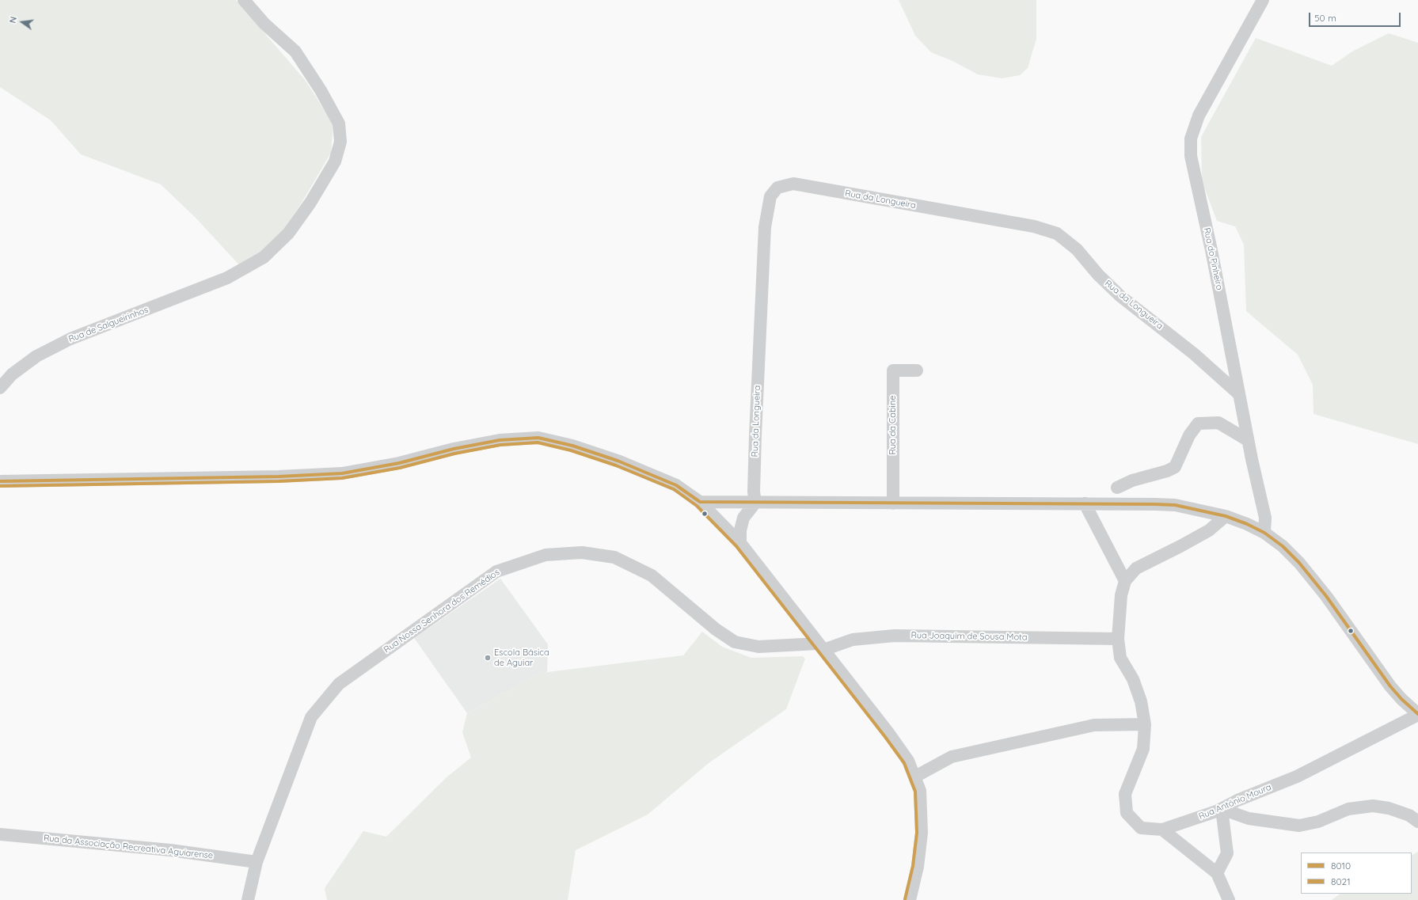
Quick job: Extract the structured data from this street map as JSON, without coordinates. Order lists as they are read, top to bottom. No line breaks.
{"streets":{"street":["Rua da Longueira","Rua do Pinheiro","Rua de Salgueirinhos","Rua da Cabine","Rua Nossa Senhora dos Remédios","Rua Joaquim de Sousa Mota","Rua António Moura","Rua da Associação Recreativa Aguiarense"]},"crossings":[["Rua da Longueira","Rua do Pinheiro"],["Rua Nossa Senhora dos Remédios","Rua Joaquim de Sousa Mota"],["Rua Nossa Senhora dos Remédios","Rua da Associação Recreativa Aguiarense"],["Rua Joaquim de Sousa Mota","Rua António Moura"]],"places":["Escola Básica de Aguiar"],"lines":["transit line 8010","transit line 8021"],"legend":["8010","8021"],"scale_bar":"50 m","north":"left"}
